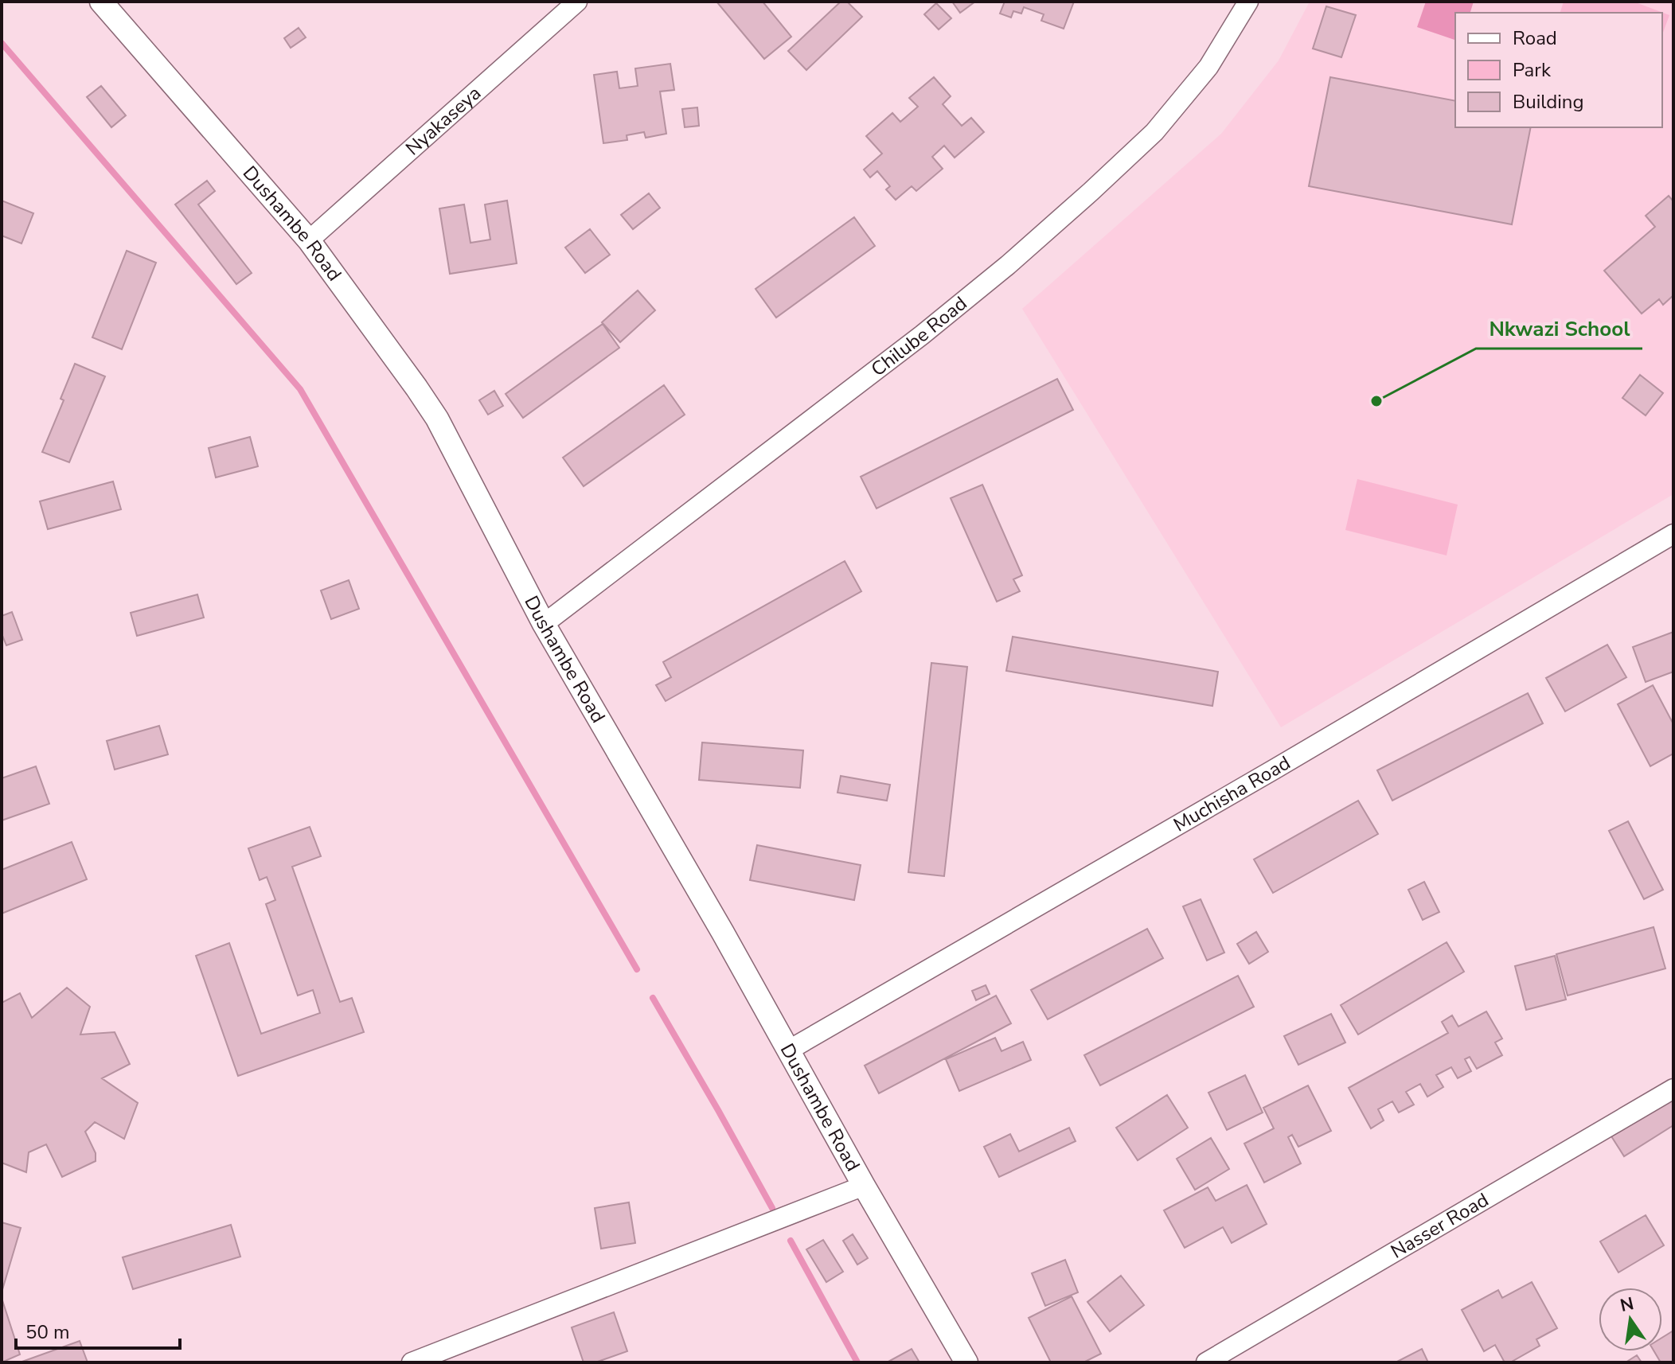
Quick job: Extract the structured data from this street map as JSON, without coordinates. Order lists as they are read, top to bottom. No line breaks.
{"streets":{"street":["Nyakaseya","Dushambe Road","Chilube Road","Muchisha Road","Nasser Road"]},"crossings":[["Nyakaseya","Dushambe Road"],["Dushambe Road","Chilube Road"],["Dushambe Road","Muchisha Road"]],"places":["Nkwazi School"],"legend":["Road","Park","Building"],"scale_bar":"50 m","north":"top"}
